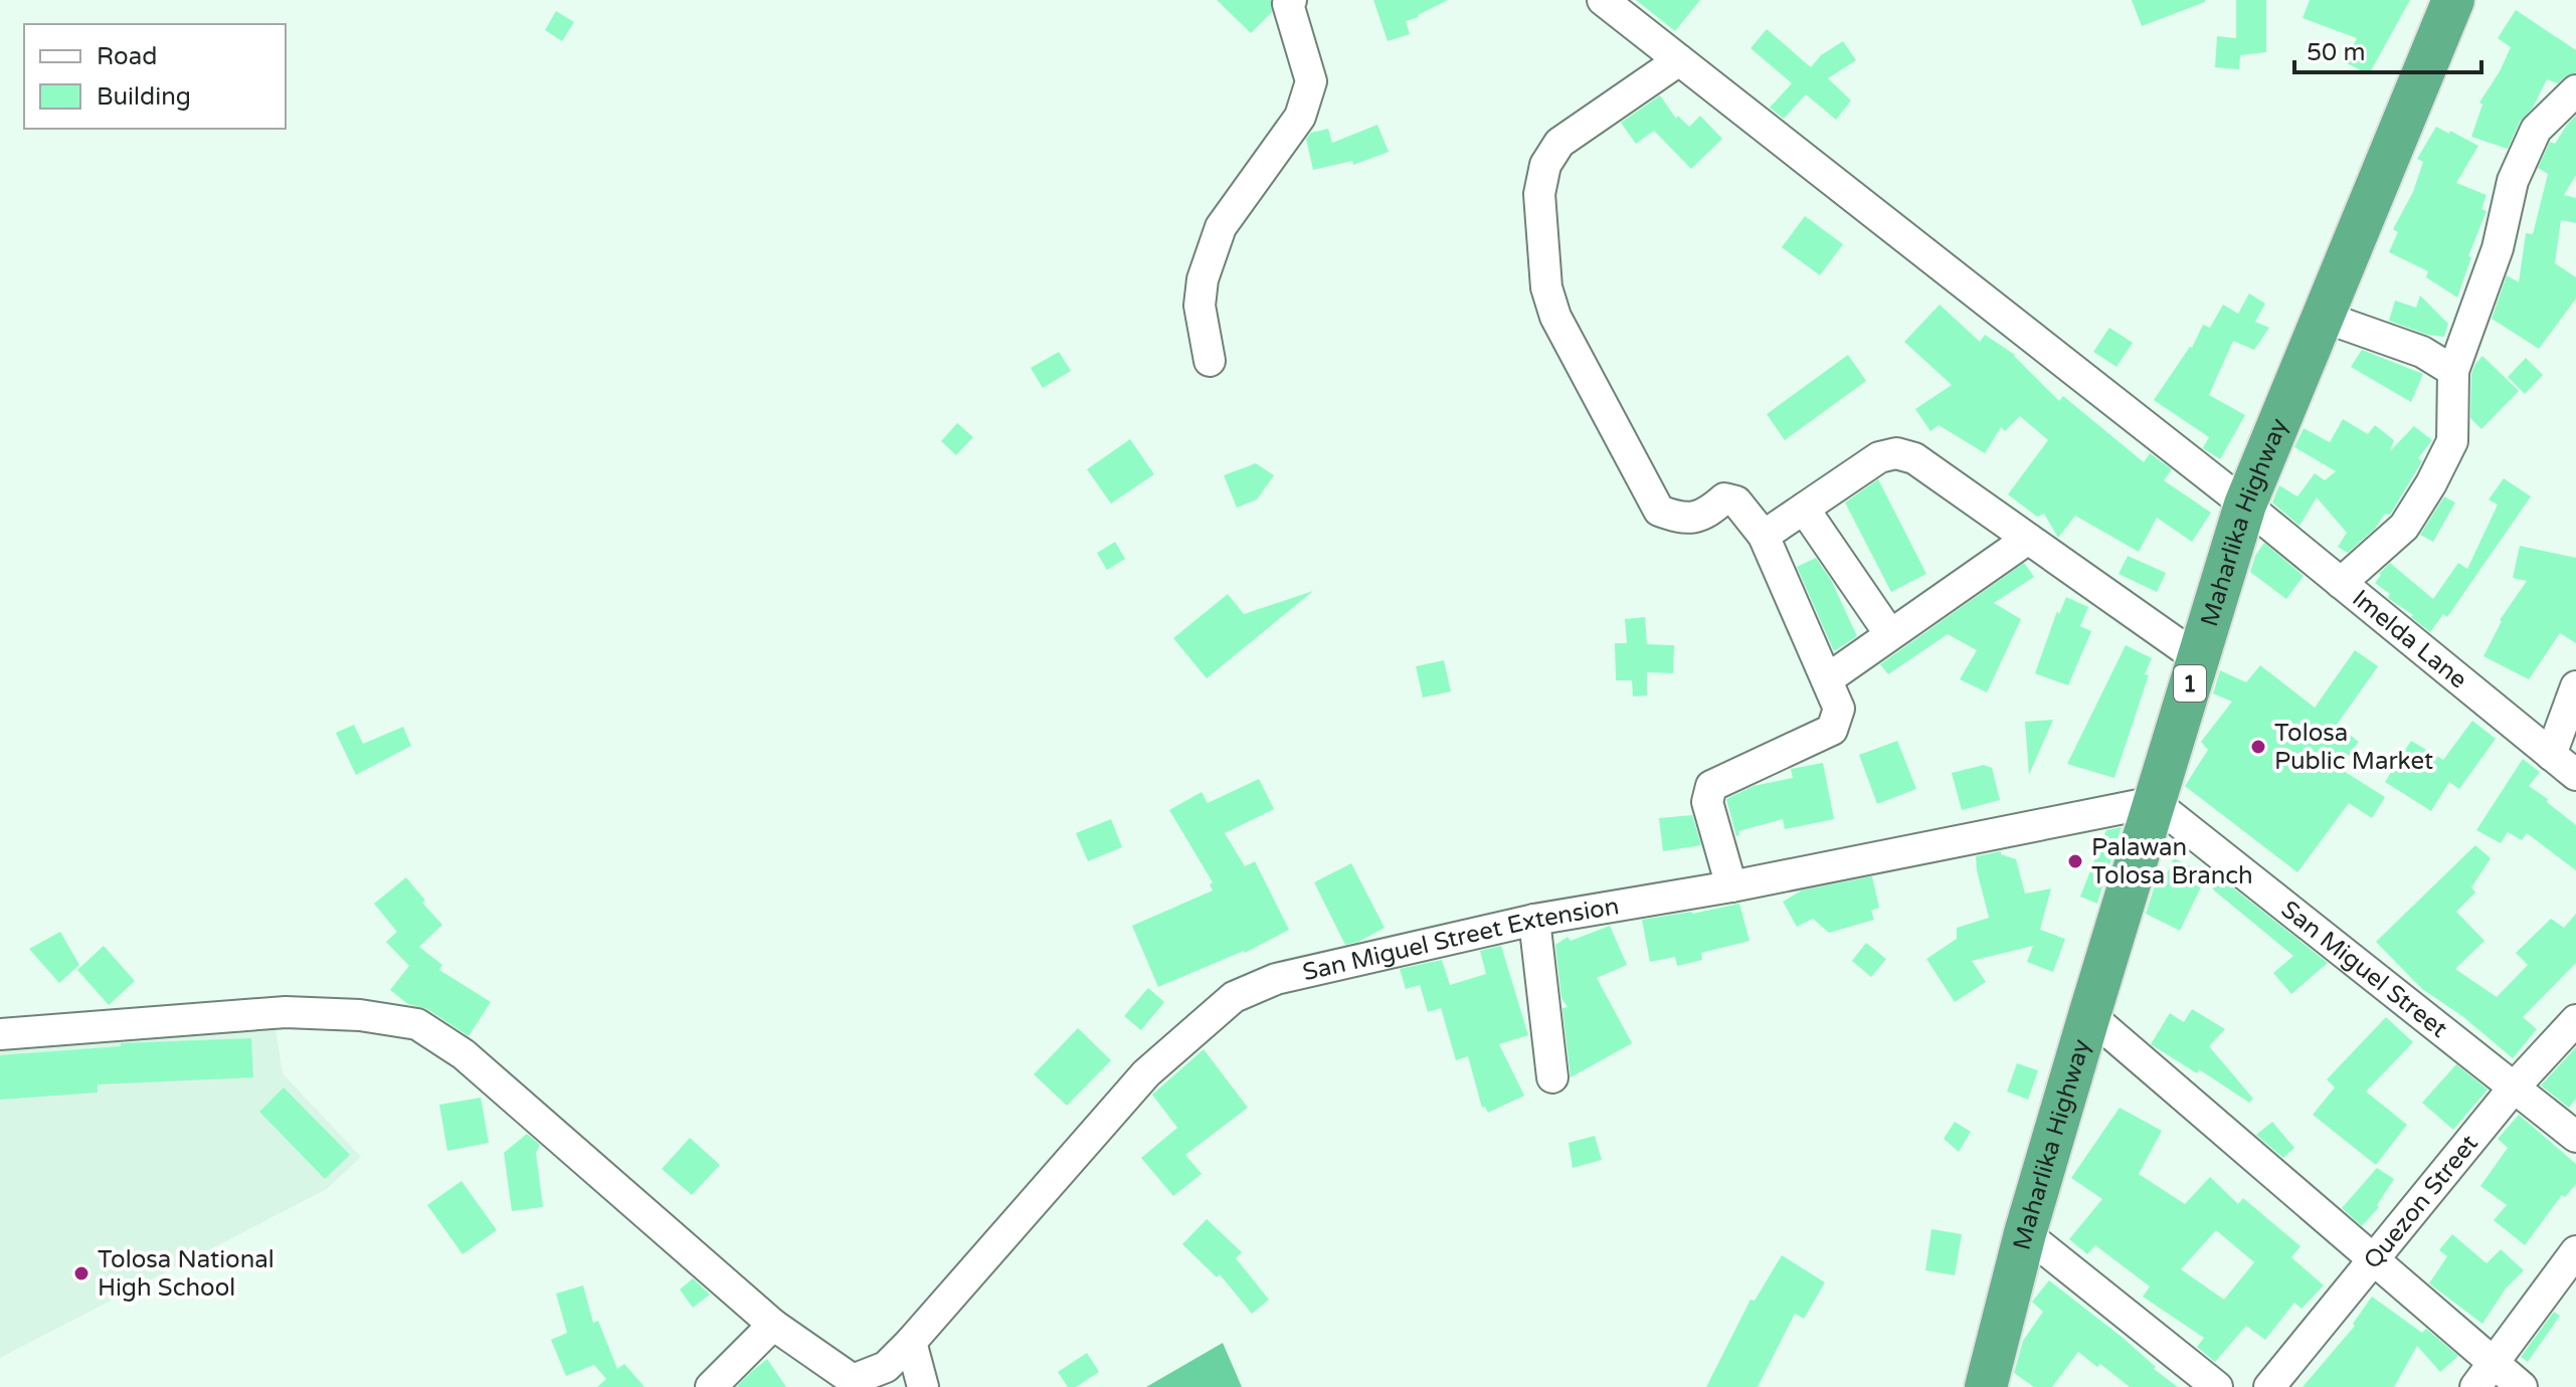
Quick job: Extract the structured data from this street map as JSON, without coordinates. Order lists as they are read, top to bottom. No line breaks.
{"streets":{"highway":["Maharlika Highway","1"],"street":["Imelda Lane","San Miguel Street Extension","San Miguel Street","Quezon Street"]},"crossings":[["Maharlika Highway","Imelda Lane"],["Maharlika Highway","San Miguel Street Extension"],["Maharlika Highway","San Miguel Street"],["San Miguel Street Extension","San Miguel Street"],["San Miguel Street","Quezon Street"]],"places":["Tolosa Public Market","Palawan Tolosa Branch","Tolosa National High School"],"legend":["Road","Building"],"scale_bar":"50 m"}
